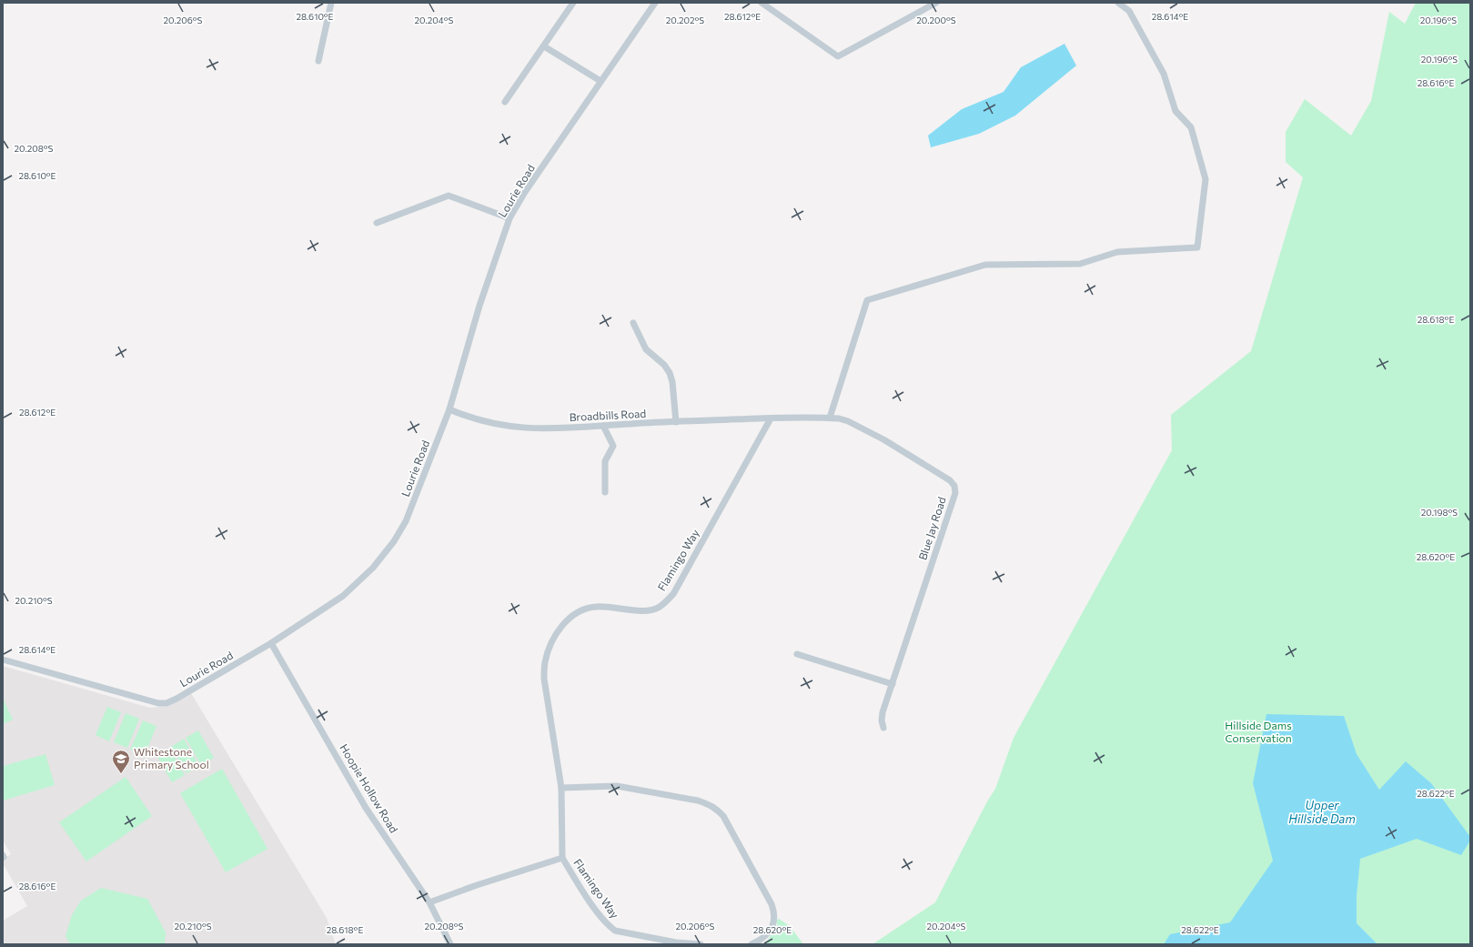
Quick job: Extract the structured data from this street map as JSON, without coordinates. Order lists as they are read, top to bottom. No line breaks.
{"streets":{"street":["Lourie Road","Broadbills Road","Blue Jay Road","Flamingo Way","Hoopie Hollow Road"]},"crossings":[["Lourie Road","Broadbills Road"],["Lourie Road","Hoopie Hollow Road"],["Broadbills Road","Blue Jay Road"],["Broadbills Road","Flamingo Way"],["Blue Jay Road","Flamingo Way"]],"water":["Upper Hillside Dam"],"parks":["Hillside Dams Conservation"],"places":{"school or university":["Whitestone Primary School"]},"coordinates":["28.610°E","28.612°E","28.614°E","20.196°S","20.206°S","20.204°S","20.202°S","20.200°S","28.616°E","20.208°S","28.618°E","20.198°S","28.620°E","20.210°S","28.622°E"]}
